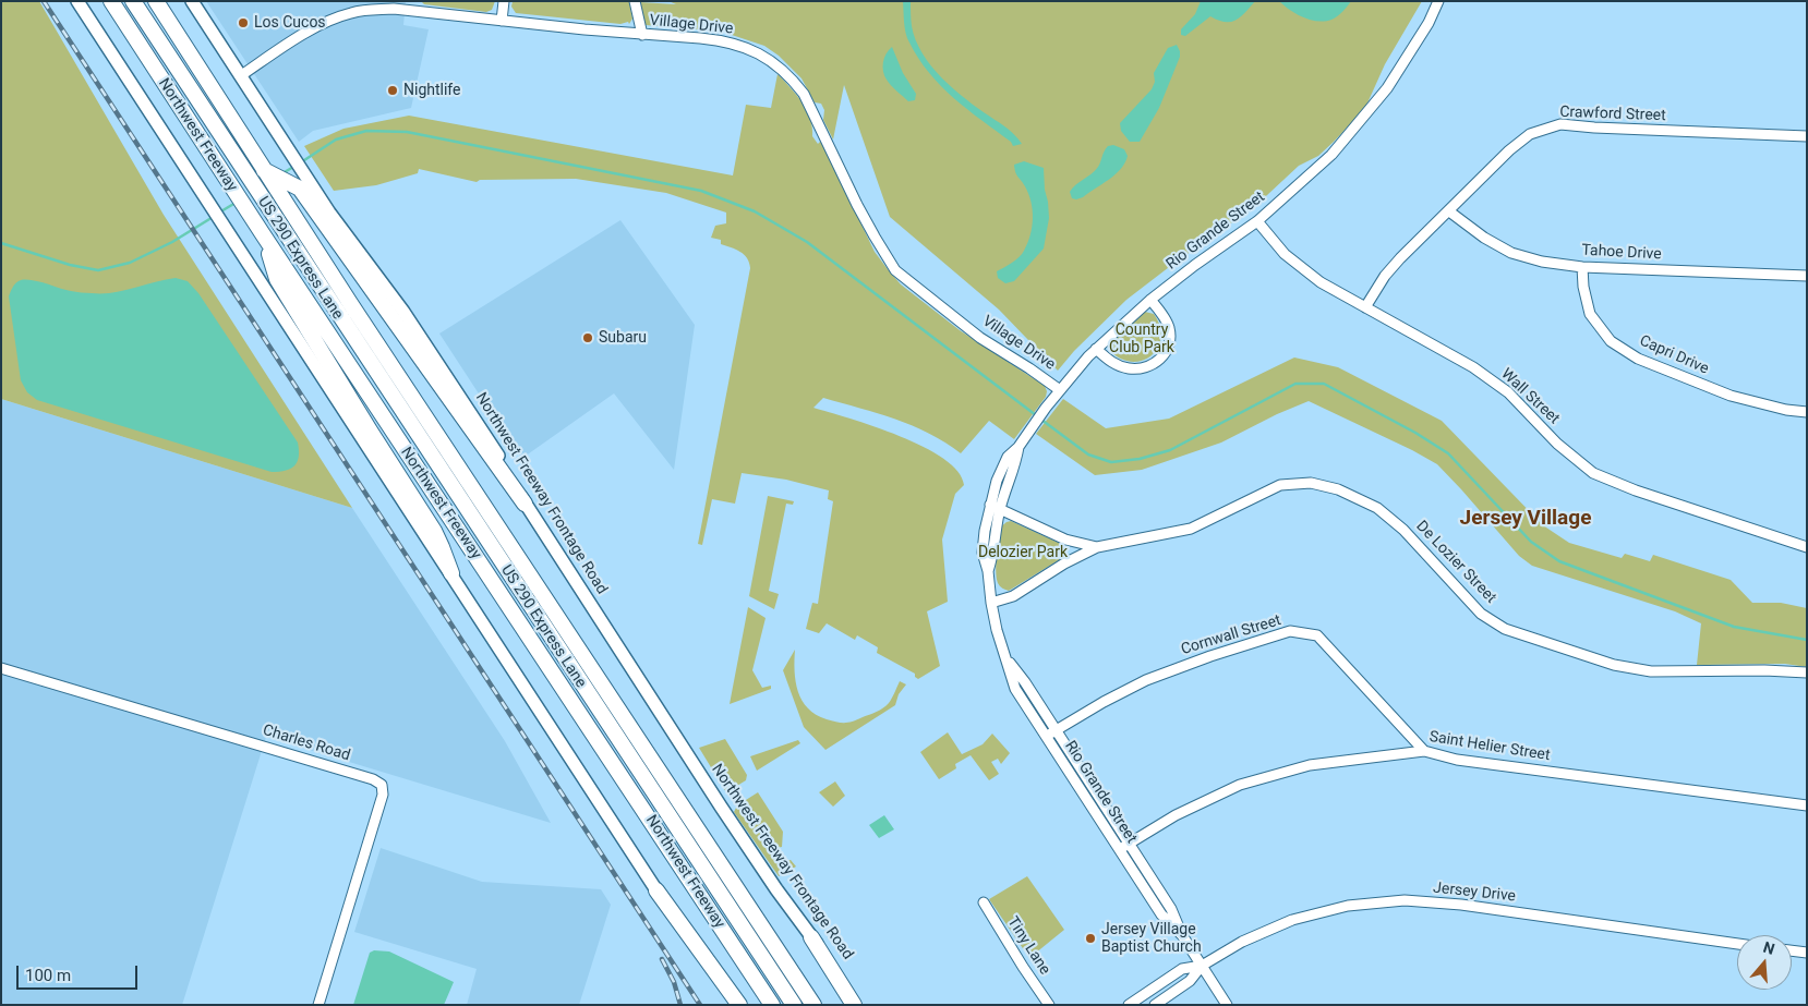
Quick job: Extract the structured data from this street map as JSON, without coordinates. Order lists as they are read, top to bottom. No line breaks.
{"streets":{"highway":["Northwest Freeway","US 290 Express Lane"],"main road":["Northwest Freeway Frontage Road"],"street":["Village Drive","Crawford Street","Rio Grande Street","Tahoe Drive","Capri Drive","Wall Street","De Lozier Street","Cornwall Street","Charles Road","Saint Helier Street","Jersey Drive","Tiny Lane"]},"crossings":[["Village Drive","Rio Grande Street"],["Village Drive","Northwest Freeway Frontage Road"],["Crawford Street","Tahoe Drive"],["Crawford Street","Wall Street"],["Rio Grande Street","Wall Street"],["Rio Grande Street","De Lozier Street"],["Rio Grande Street","Cornwall Street"],["Rio Grande Street","Saint Helier Street"],["Rio Grande Street","Jersey Drive"],["Tahoe Drive","Capri Drive"],["Cornwall Street","Saint Helier Street"]],"districts":["Jersey Village"],"parks":["Country Club Park","Delozier Park"],"places":["Los Cucos","Nightlife","Subaru","Jersey Village Baptist Church"],"scale_bar":"100 m","north":"top"}
